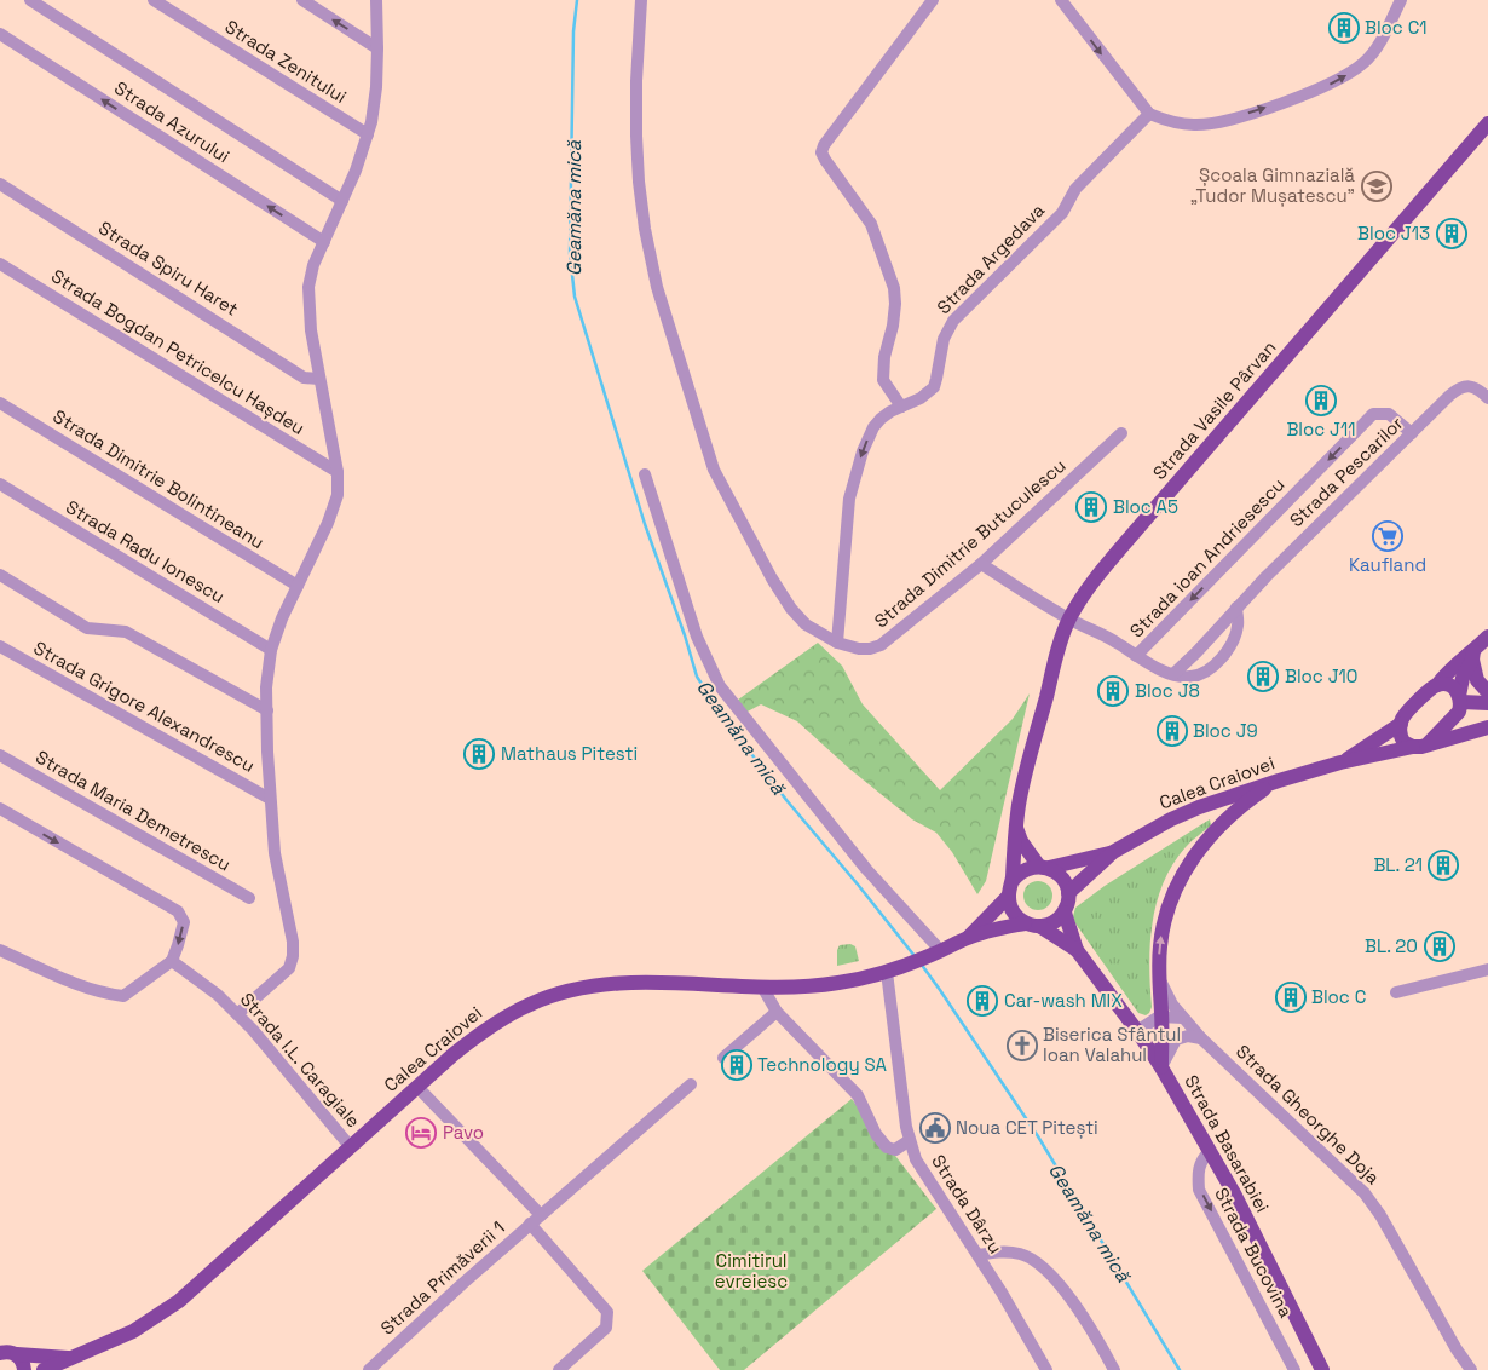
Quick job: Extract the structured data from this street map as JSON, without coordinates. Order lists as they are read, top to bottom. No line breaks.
{"streets":{"main road":["Strada Vasile Pârvan","Calea Craiovei","Strada Basarabiei"],"street":["Strada Zenitului","Strada Azurului","Strada Argedava","Strada Spiru Haret","Strada Bogdan Petricelcu Hașdeu","Strada Pescarilor","Strada Dimitrie Bolintineanu","Strada Dimitrie Butuculescu","Strada Radu Ionescu","Strada ioan Andriesescu","Strada Grigore Alexandrescu","Strada Maria Demetrescu","Strada I.L. Caragiale","Strada Gheorghe Doja","Strada Dârzu","Strada Bucovina","Strada Primăverii 1"]},"crossings":[["Strada Argedava","Strada Dimitrie Butuculescu"],["Strada Vasile Pârvan","Strada ioan Andriesescu"],["Strada Pescarilor","Strada ioan Andriesescu"],["Strada Dimitrie Butuculescu","Strada ioan Andriesescu"],["Calea Craiovei","Strada I.L. Caragiale"],["Calea Craiovei","Strada Dârzu"],["Strada Basarabiei","Strada Bucovina"]],"one_way":["Strada Argedava","Strada ioan Andriesescu","Strada Bucovina"],"water":["Geamăna mică"],"parks":["Cimitirul evreiesc"],"places":{"building":["Bloc C1","Bloc J13","Bloc J11","Bloc A5","Bloc J10","Bloc J8","Bloc J9","Mathaus Pitesti","BL. 21","BL. 20","Bloc C","Car-wash MIX","Technology SA"],"school or university":["Școala Gimnazială „Tudor Mușatescu”"],"supermarket":["Kaufland"],"church":["Biserica Sfântul Ioan Valahul"],"public building":["Noua CET Pitești"],"hotel":["Pavo"]}}
